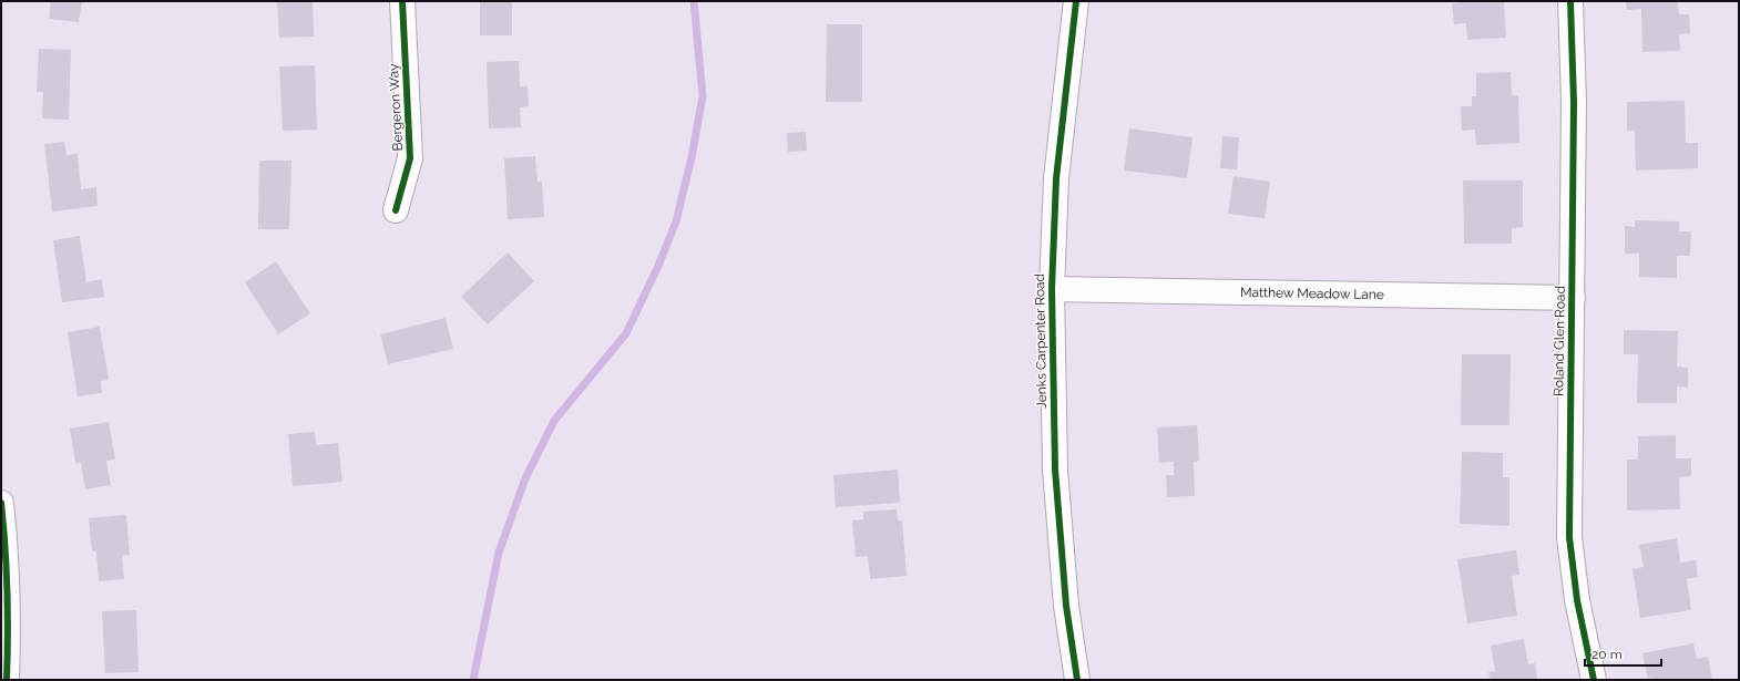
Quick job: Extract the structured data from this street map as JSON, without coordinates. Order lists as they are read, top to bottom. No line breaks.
{"streets":{"street":["Bergeron Way","Matthew Meadow Lane","Jenks Carpenter Road","Roland Glen Road"]},"crossings":[["Matthew Meadow Lane","Jenks Carpenter Road"],["Matthew Meadow Lane","Roland Glen Road"]],"scale_bar":"20 m"}
